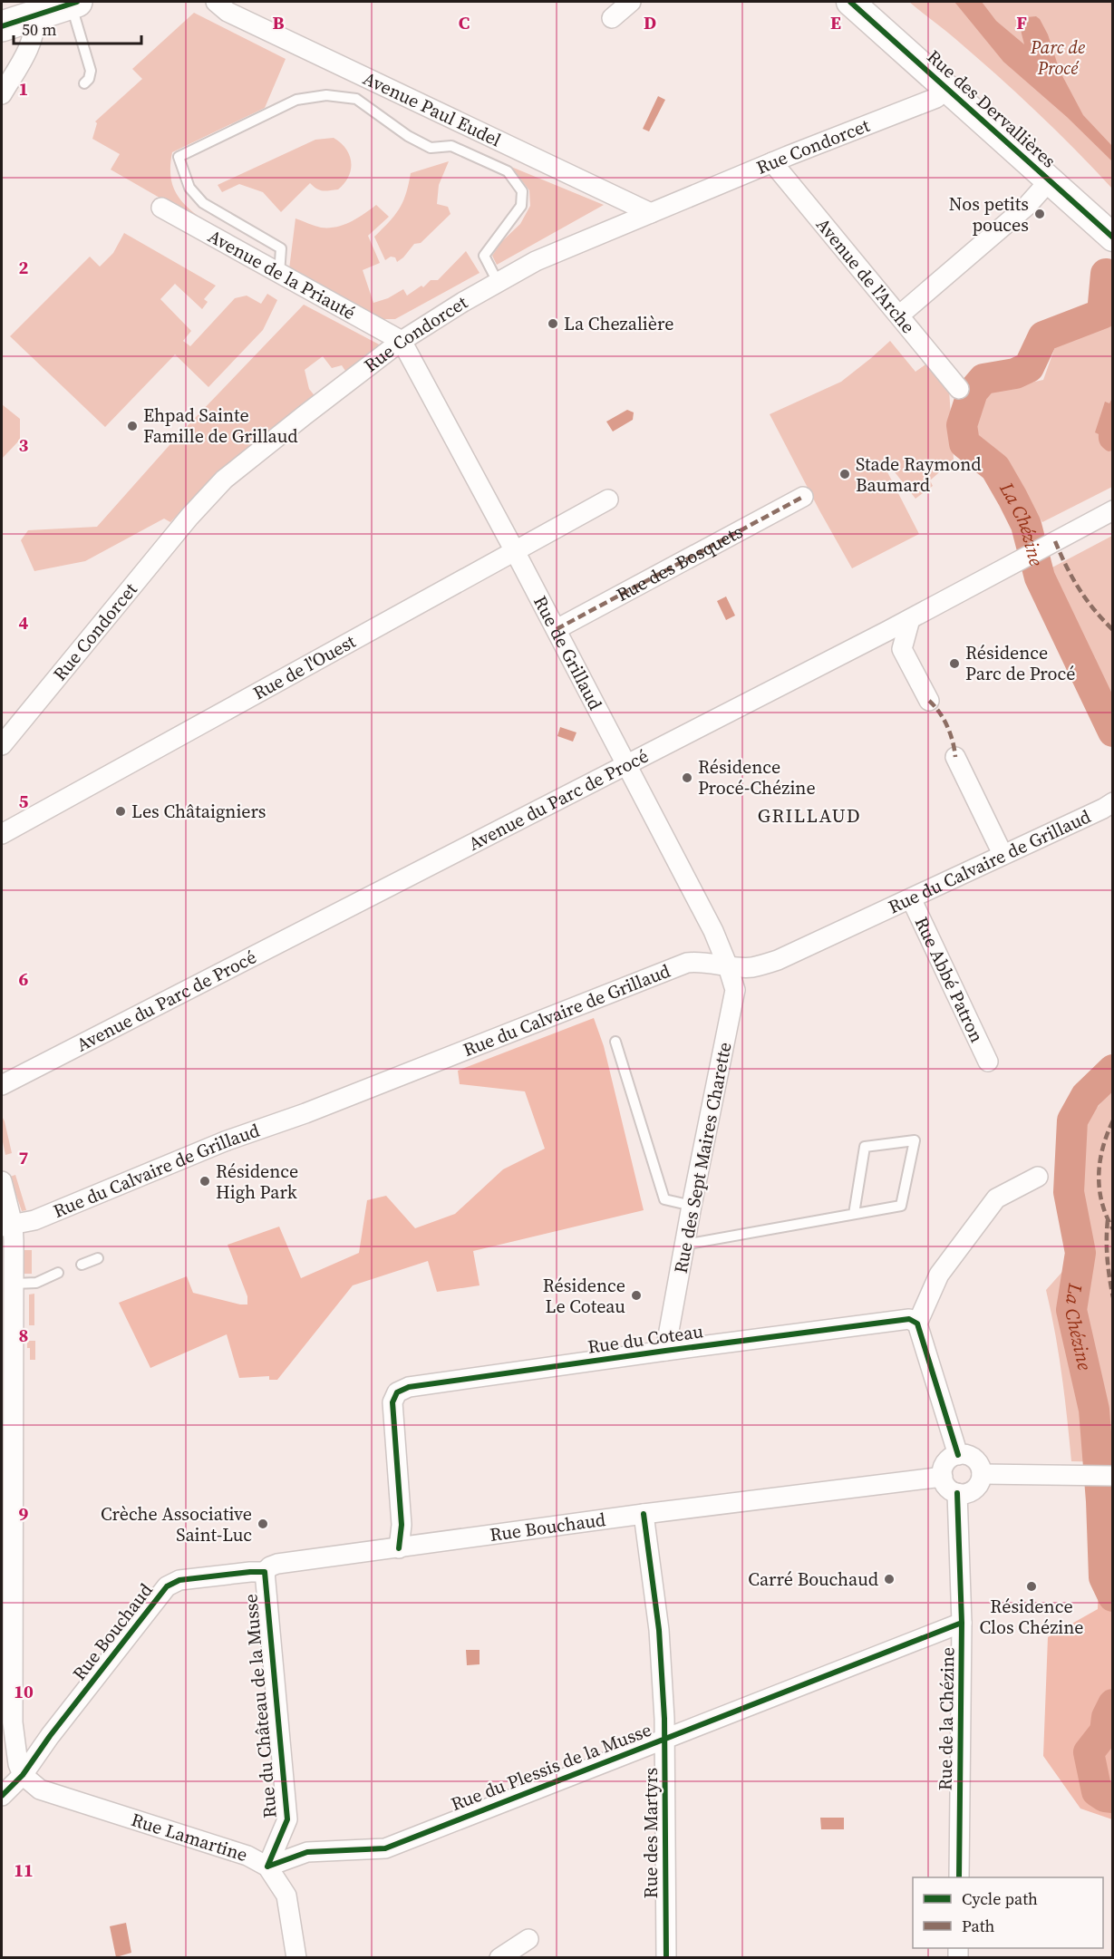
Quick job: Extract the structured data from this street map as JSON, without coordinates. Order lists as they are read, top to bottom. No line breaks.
{"streets":{"main road":["Rue des Dervallières"],"street":["Avenue Paul Eudel","Rue Condorcet","Avenue de la Priauté","Avenue de l'Arche","Rue des Bosquets","Rue de Grillaud","Rue de l'Ouest","Avenue du Parc de Procé","Rue du Calvaire de Grillaud","Rue Abbé Patron","Rue des Sept Maires Charette","Rue du Coteau","Rue Bouchaud","Rue du Château de la Musse","Rue de la Chézine","Rue du Plessis de la Musse","Rue des Martyrs","Rue Lamartine"]},"crossings":[["Avenue Paul Eudel","Rue Condorcet"],["Rue des Dervallières","Rue Condorcet"],["Rue Condorcet","Avenue de la Priauté"],["Rue Condorcet","Avenue de l'Arche"],["Rue Condorcet","Rue de Grillaud"],["Avenue de la Priauté","Rue de Grillaud"],["Rue des Bosquets","Rue de Grillaud"],["Rue de Grillaud","Rue de l'Ouest"],["Rue de Grillaud","Avenue du Parc de Procé"],["Rue de Grillaud","Rue du Calvaire de Grillaud"],["Rue de Grillaud","Rue des Sept Maires Charette"],["Rue du Calvaire de Grillaud","Rue Abbé Patron"],["Rue du Calvaire de Grillaud","Rue des Sept Maires Charette"],["Rue des Sept Maires Charette","Rue du Coteau"],["Rue du Coteau","Rue Bouchaud"],["Rue Bouchaud","Rue du Château de la Musse"],["Rue Bouchaud","Rue de la Chézine"],["Rue Bouchaud","Rue des Martyrs"],["Rue Bouchaud","Rue Lamartine"],["Rue du Château de la Musse","Rue du Plessis de la Musse"],["Rue du Château de la Musse","Rue Lamartine"],["Rue de la Chézine","Rue du Plessis de la Musse"],["Rue du Plessis de la Musse","Rue des Martyrs"],["Rue du Plessis de la Musse","Rue Lamartine"]],"districts":["GRILLAUD"],"water":["La Chézine"],"parks":["Parc de Procé"],"places":["Nos petits pouces","La Chezalière","Ehpad Sainte Famille de Grillaud","Stade Raymond Baumard","Résidence Parc de Procé","Résidence Procé-Chézine","Les Châtaigniers","Résidence High Park","Résidence Le Coteau","Crèche Associative Saint-Luc","Carré Bouchaud","Résidence Clos Chézine"],"legend":["Cycle path","Path"],"scale_bar":"50 m","grid":{"columns":["B","C","D","E","F"],"rows":["1","2","3","4","5","6","7","8","9","10","11"]}}
